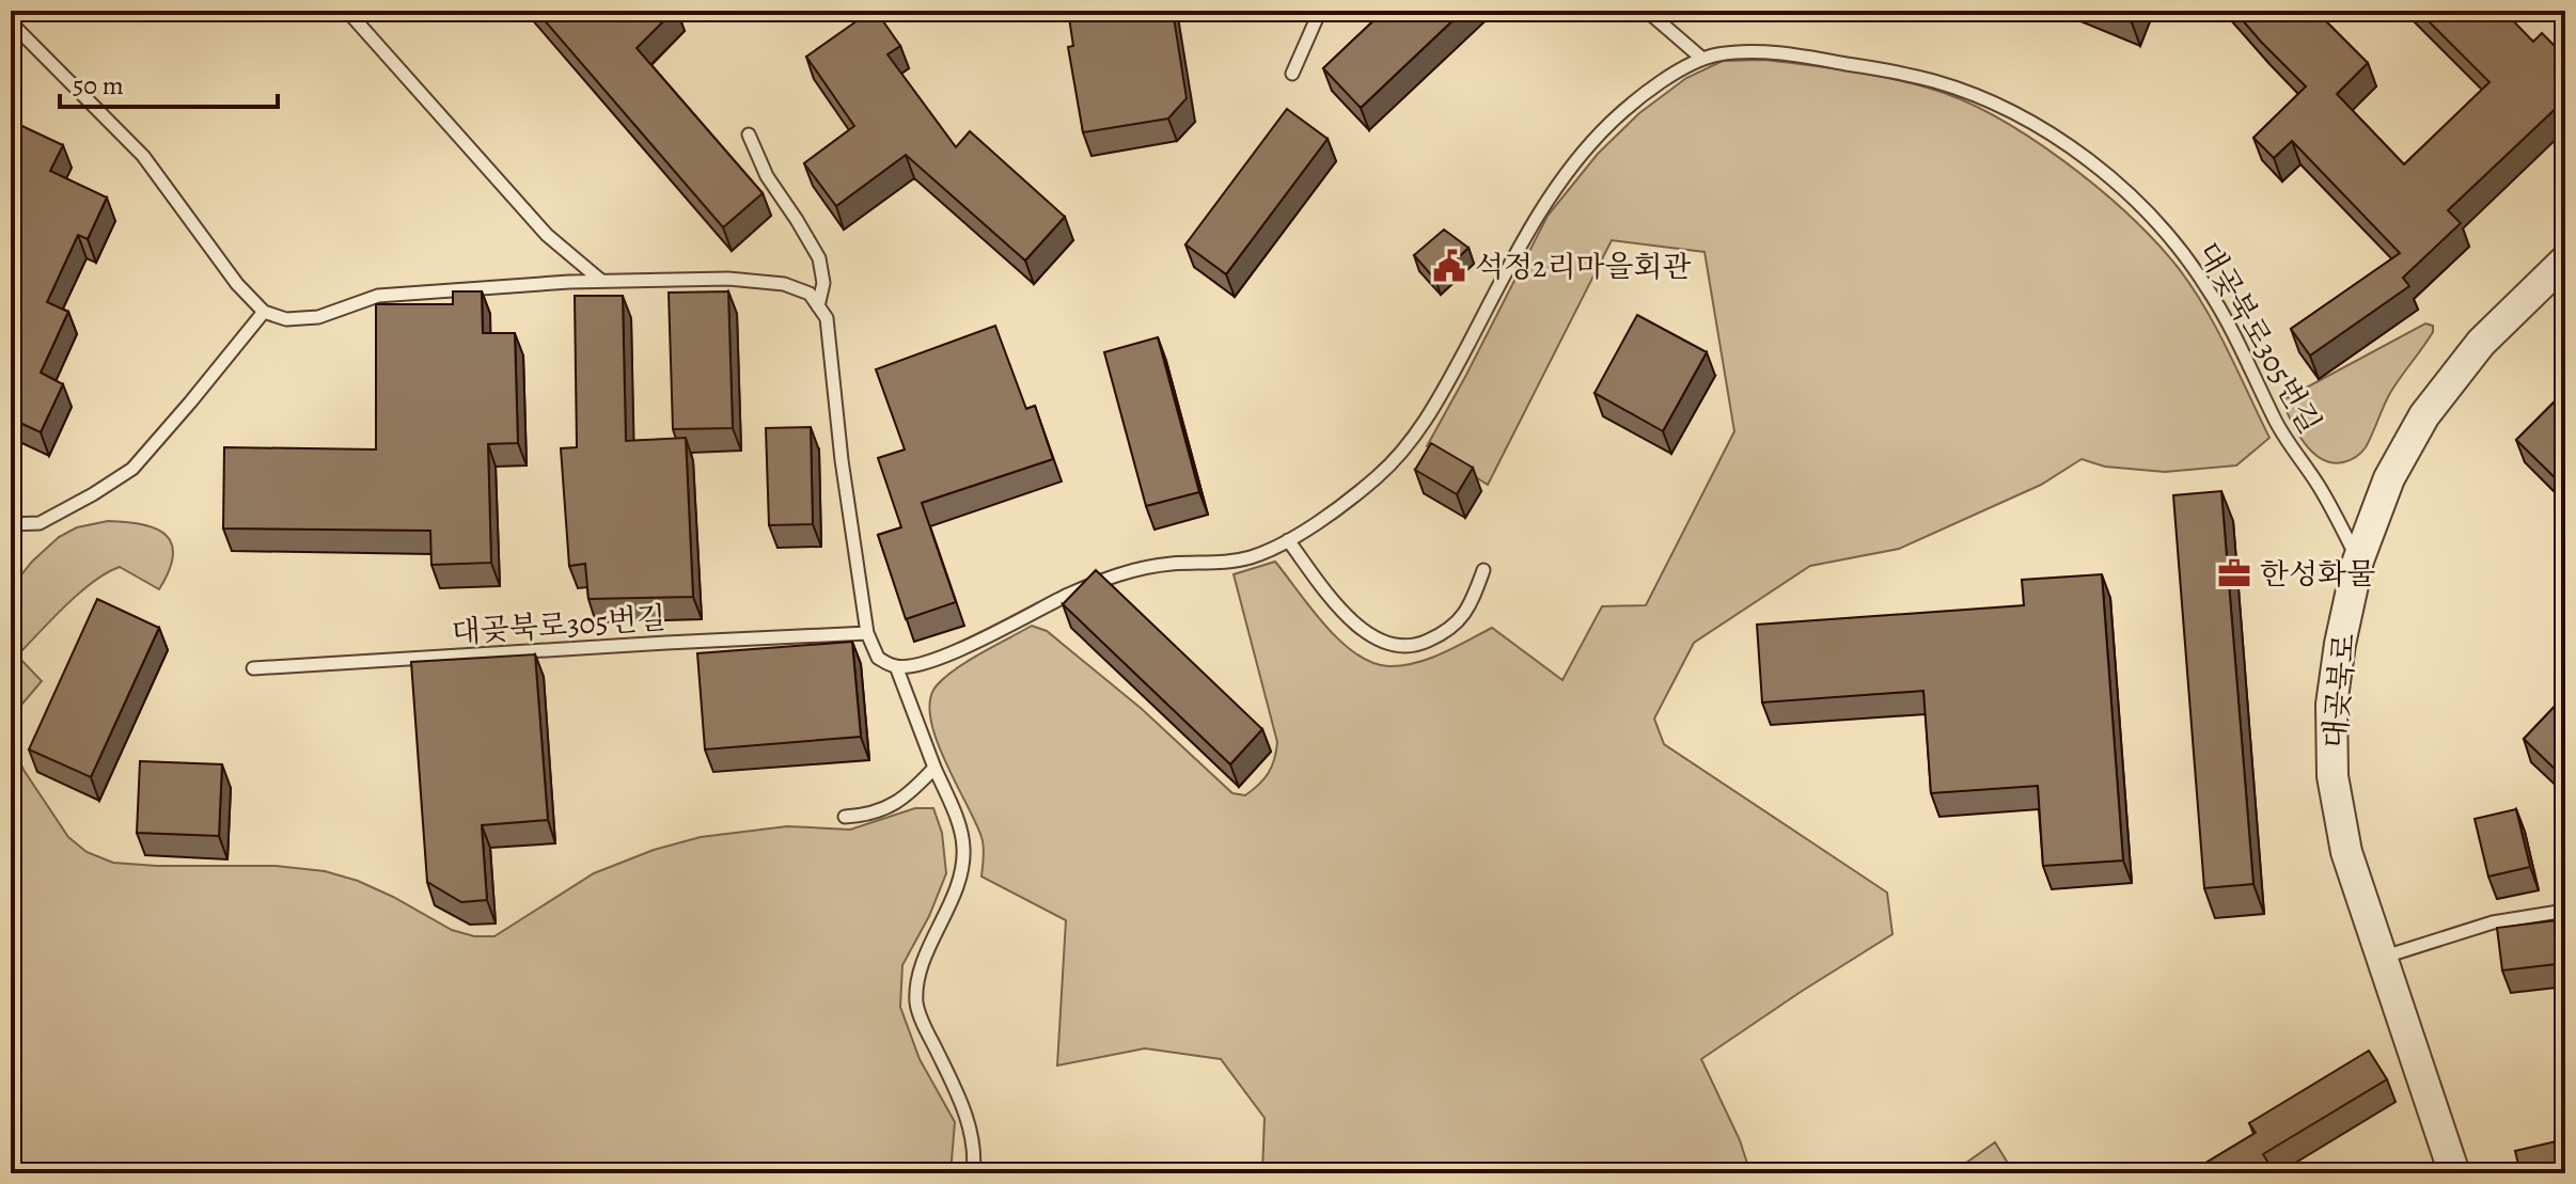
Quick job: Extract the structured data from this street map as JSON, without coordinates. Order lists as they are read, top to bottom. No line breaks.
{"streets":{"street":["대곶북로"],"lane":["대곶북로305번길"]},"crossings":[["대곶북로305번길","대곶북로"]],"places":{"public building":["석정2리마을회관"],"office":["한성화물"]},"scale_bar":"50 m"}
